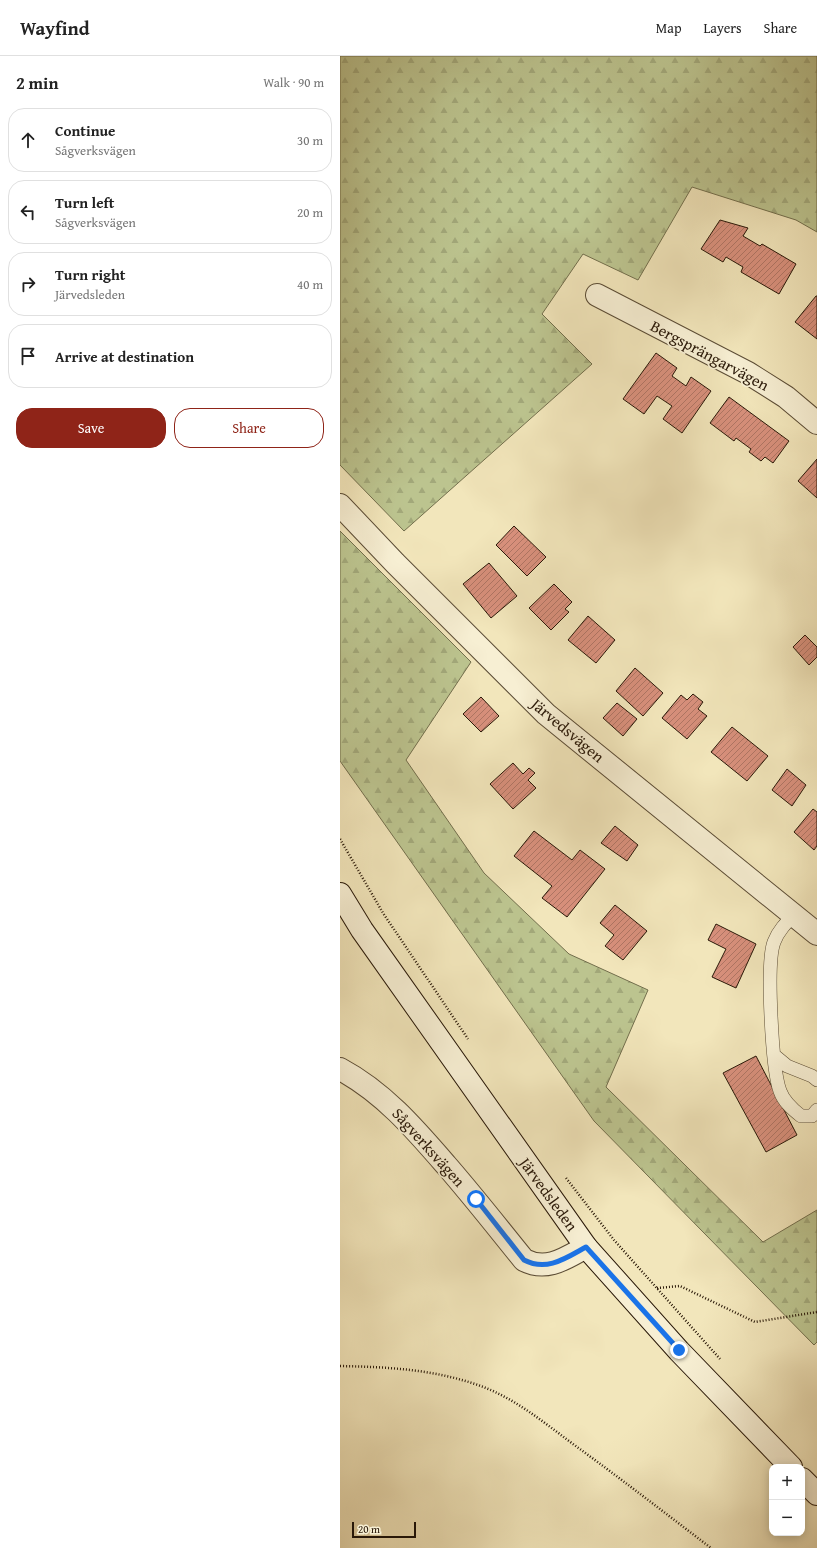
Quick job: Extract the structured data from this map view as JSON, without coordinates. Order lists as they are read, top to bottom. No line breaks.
{"streets":{"street":["Bergsprängarvägen","Järvedsvägen","Sågverksvägen","Järvedsleden"]},"crossings":[["Sågverksvägen","Järvedsleden"]],"scale_bar":"20 m","page":{"header":"Wayfind","nav":["Map","Layers","Share"],"heading":["2 min","Walk · 90 m"],"list":[["Continue","Sågverksvägen","30 m"],["Turn left","Sågverksvägen","20 m"],["Turn right","Järvedsleden","40 m"],"Arrive at destination"],"buttons":["Save","Share"],"map_buttons":["+","−"],"scale":"20 m"}}
